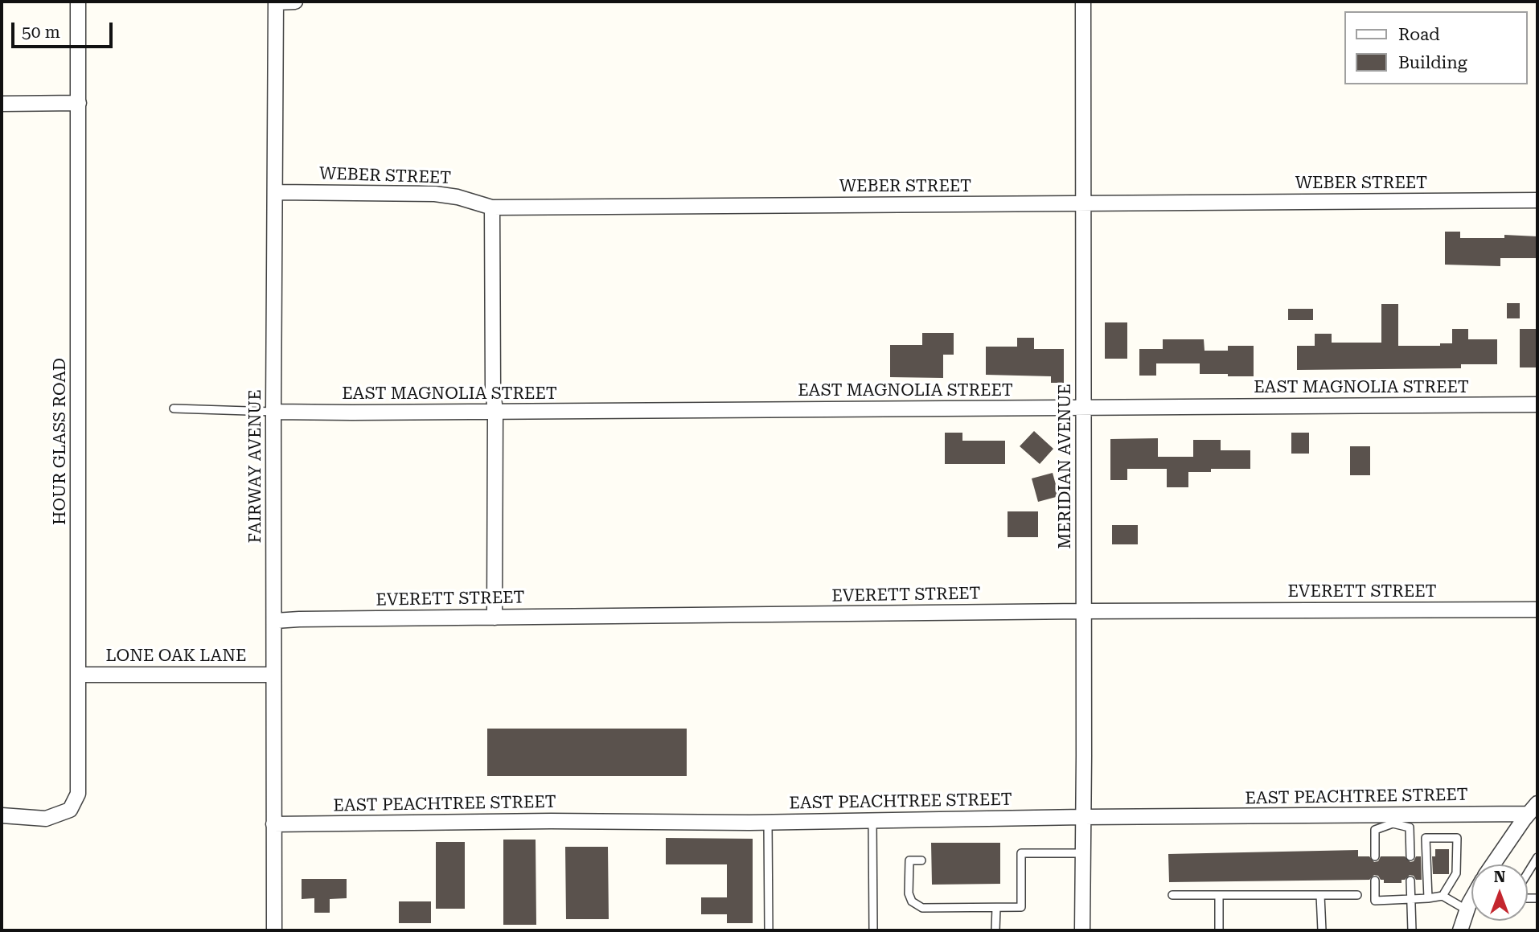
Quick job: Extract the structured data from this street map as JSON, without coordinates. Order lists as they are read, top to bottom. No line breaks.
{"streets":{"street":["WEBER STREET","EAST MAGNOLIA STREET","HOUR GLASS ROAD","FAIRWAY AVENUE","MERIDIAN AVENUE","EVERETT STREET","LONE OAK LANE","EAST PEACHTREE STREET"]},"crossings":[["WEBER STREET","FAIRWAY AVENUE"],["WEBER STREET","MERIDIAN AVENUE"],["EAST MAGNOLIA STREET","FAIRWAY AVENUE"],["EAST MAGNOLIA STREET","MERIDIAN AVENUE"],["HOUR GLASS ROAD","LONE OAK LANE"],["FAIRWAY AVENUE","EVERETT STREET"],["FAIRWAY AVENUE","LONE OAK LANE"],["FAIRWAY AVENUE","EAST PEACHTREE STREET"],["MERIDIAN AVENUE","EVERETT STREET"],["MERIDIAN AVENUE","EAST PEACHTREE STREET"]],"legend":["Road","Building"],"scale_bar":"50 m","north":"top"}
